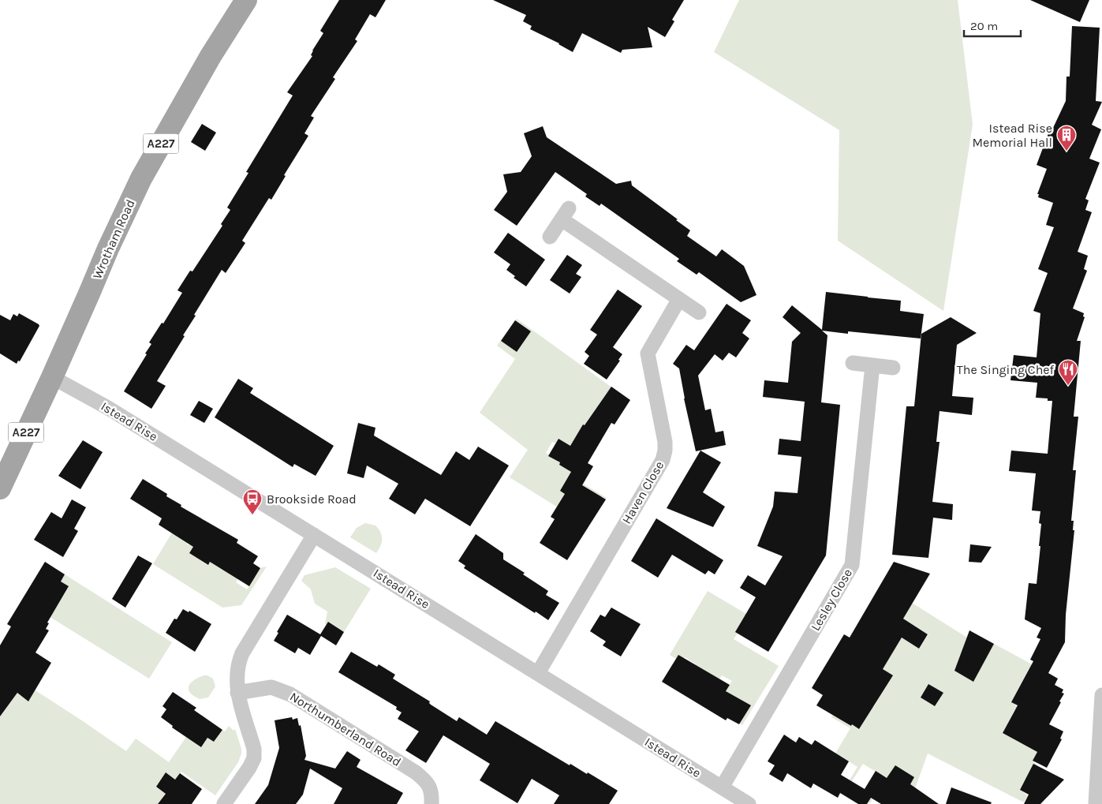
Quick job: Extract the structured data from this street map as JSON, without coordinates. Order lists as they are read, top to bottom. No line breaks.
{"streets":{"main road":["A227","Wrotham Road"],"street":["Istead Rise","Haven Close","Lesley Close","Northumberland Road"]},"crossings":[["Wrotham Road","Istead Rise"],["Istead Rise","Haven Close"],["Istead Rise","Lesley Close"]],"places":{"building":["Istead Rise Memorial Hall"],"restaurant":["The Singing Chef"],"bus stop":["Brookside Road"]},"scale_bar":"20 m"}
